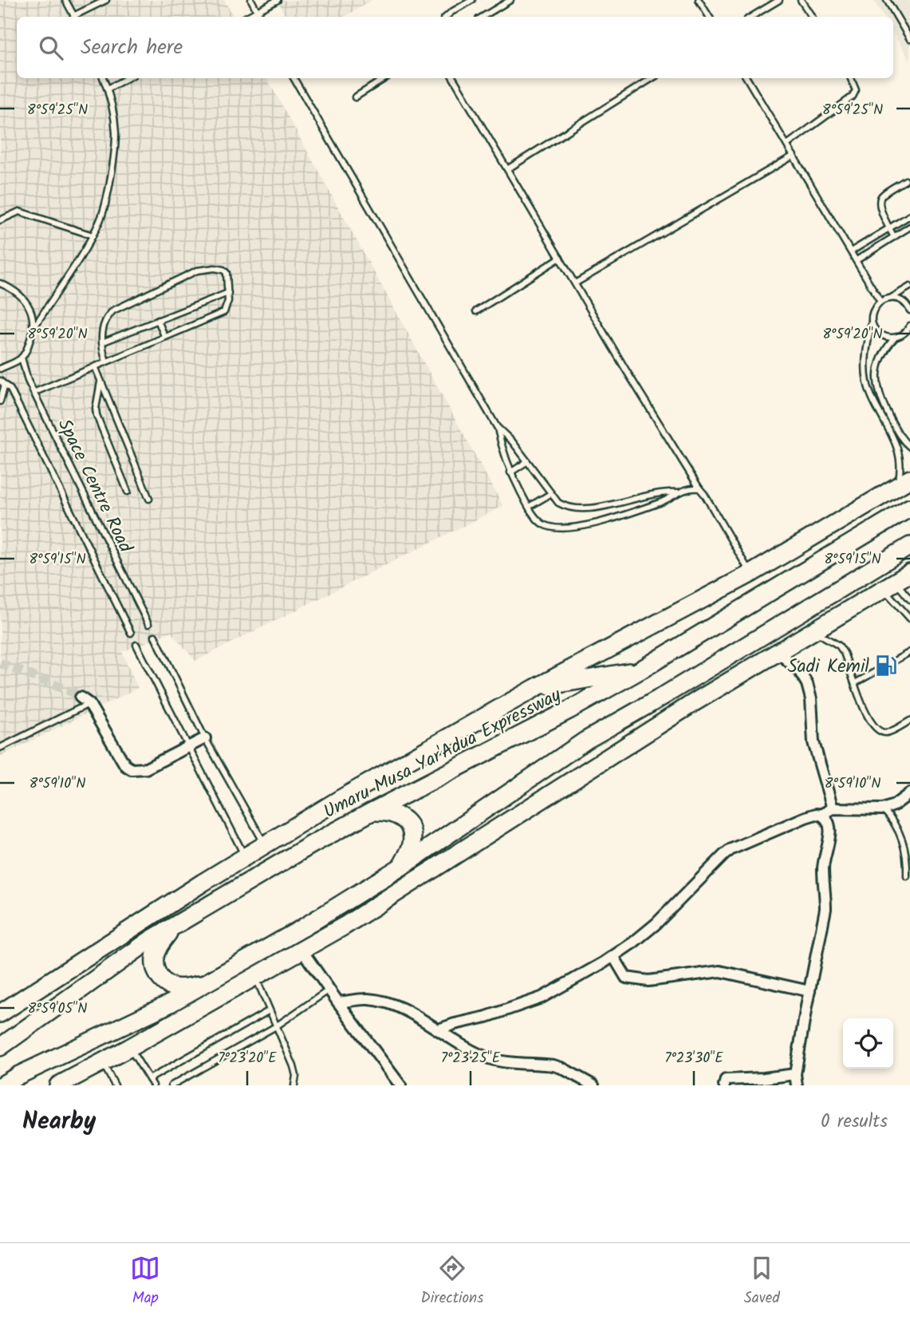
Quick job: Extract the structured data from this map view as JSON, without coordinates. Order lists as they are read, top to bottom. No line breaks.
{"streets":{"highway":["Umaru Musa Yar'Adua Expressway"],"lane":["Space Centre Road"]},"places":{"fuel station":["Sadi Kemil"]},"page":{"search":"Search here","heading":["Nearby","0 results"],"nav":["Map","Directions","Saved"]},"coordinates":["8°59'25\"N","8°59'20\"N","8°59'15\"N","8°59'10\"N","8°59'05\"N","7°23'20\"E","7°23'25\"E","7°23'30\"E"]}
